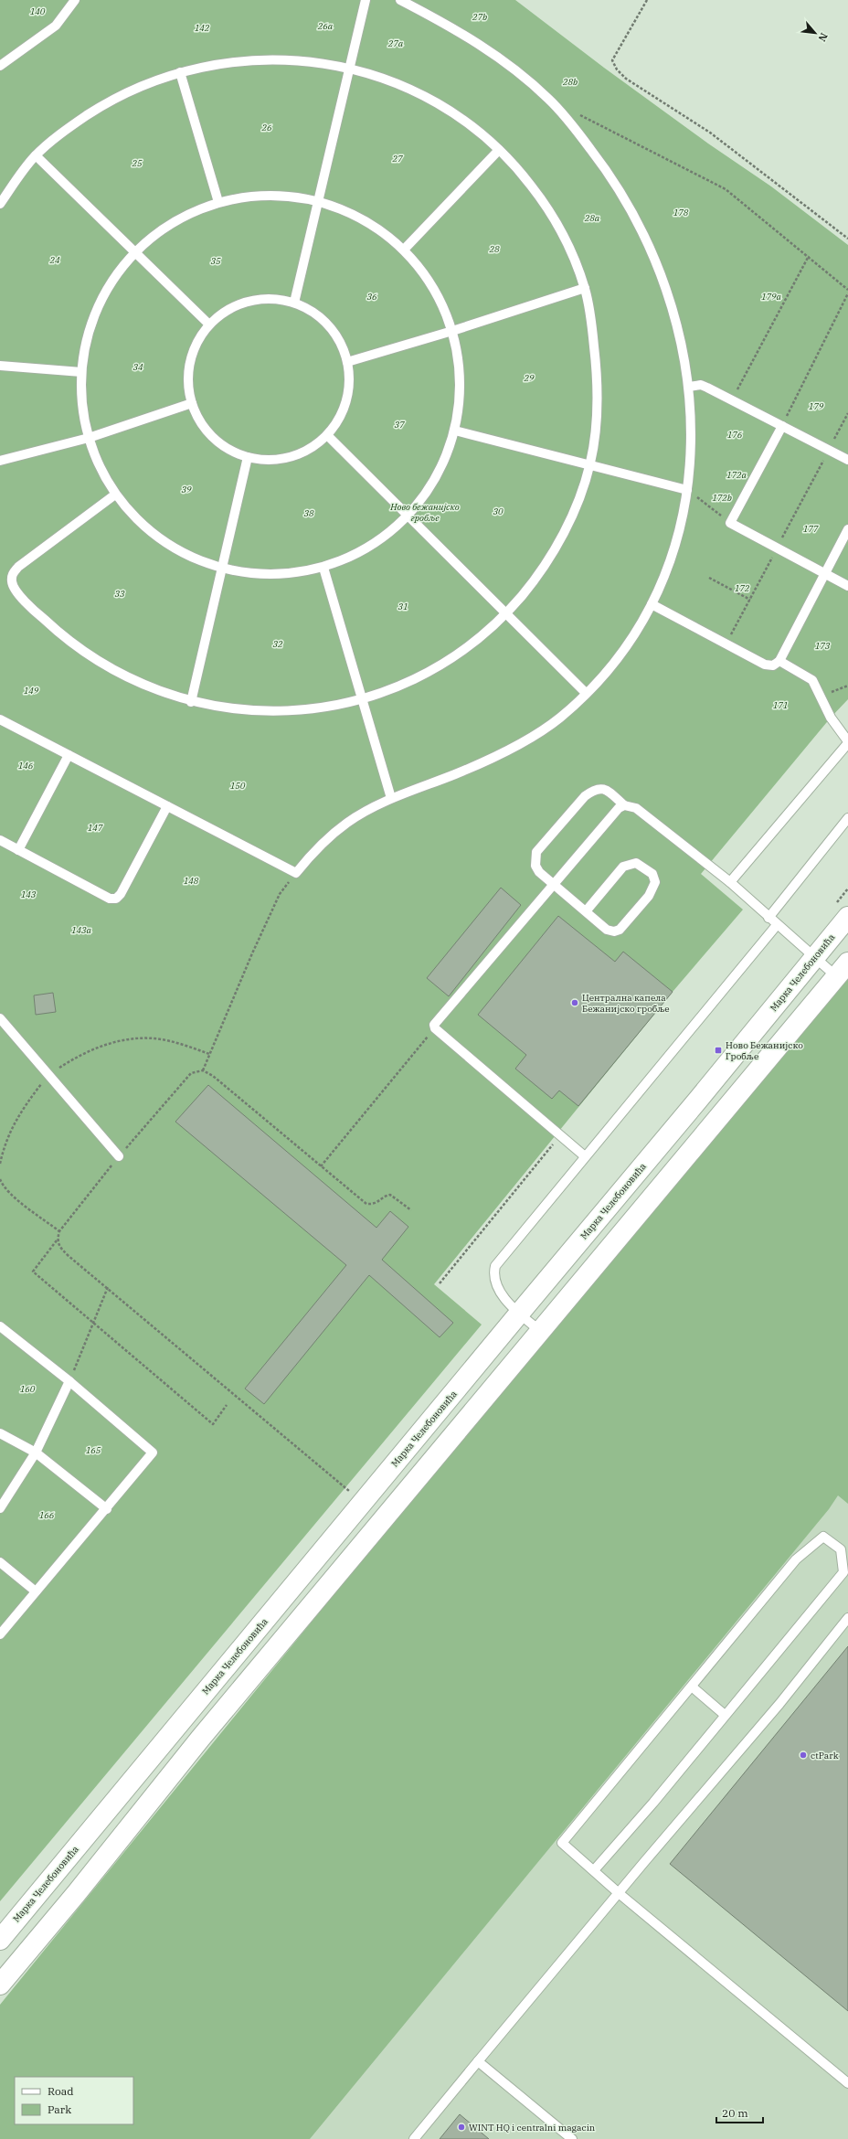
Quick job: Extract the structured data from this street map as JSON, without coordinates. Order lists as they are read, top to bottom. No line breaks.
{"streets":{"main road":["Марка Челебоновића"]},"parks":["140","27b","26a","142","27a","28b","26","27","25","178","28a","28","24","35","36","179a","34","29","179","37","176","172a","39","172b","Ново бежанијско гробље","30","38","177","172","33","31","32","173","149","171","146","150","147","148","143","143a","160","165","166"],"places":{"other":["Централна капела Бежанијско гробље","ctPark","WINT HQ i centralni magacin"],"transit":["Ново Бежанијско Гробље"]},"legend":["Road","Park"],"scale_bar":"20 m","north":"bottom right"}
